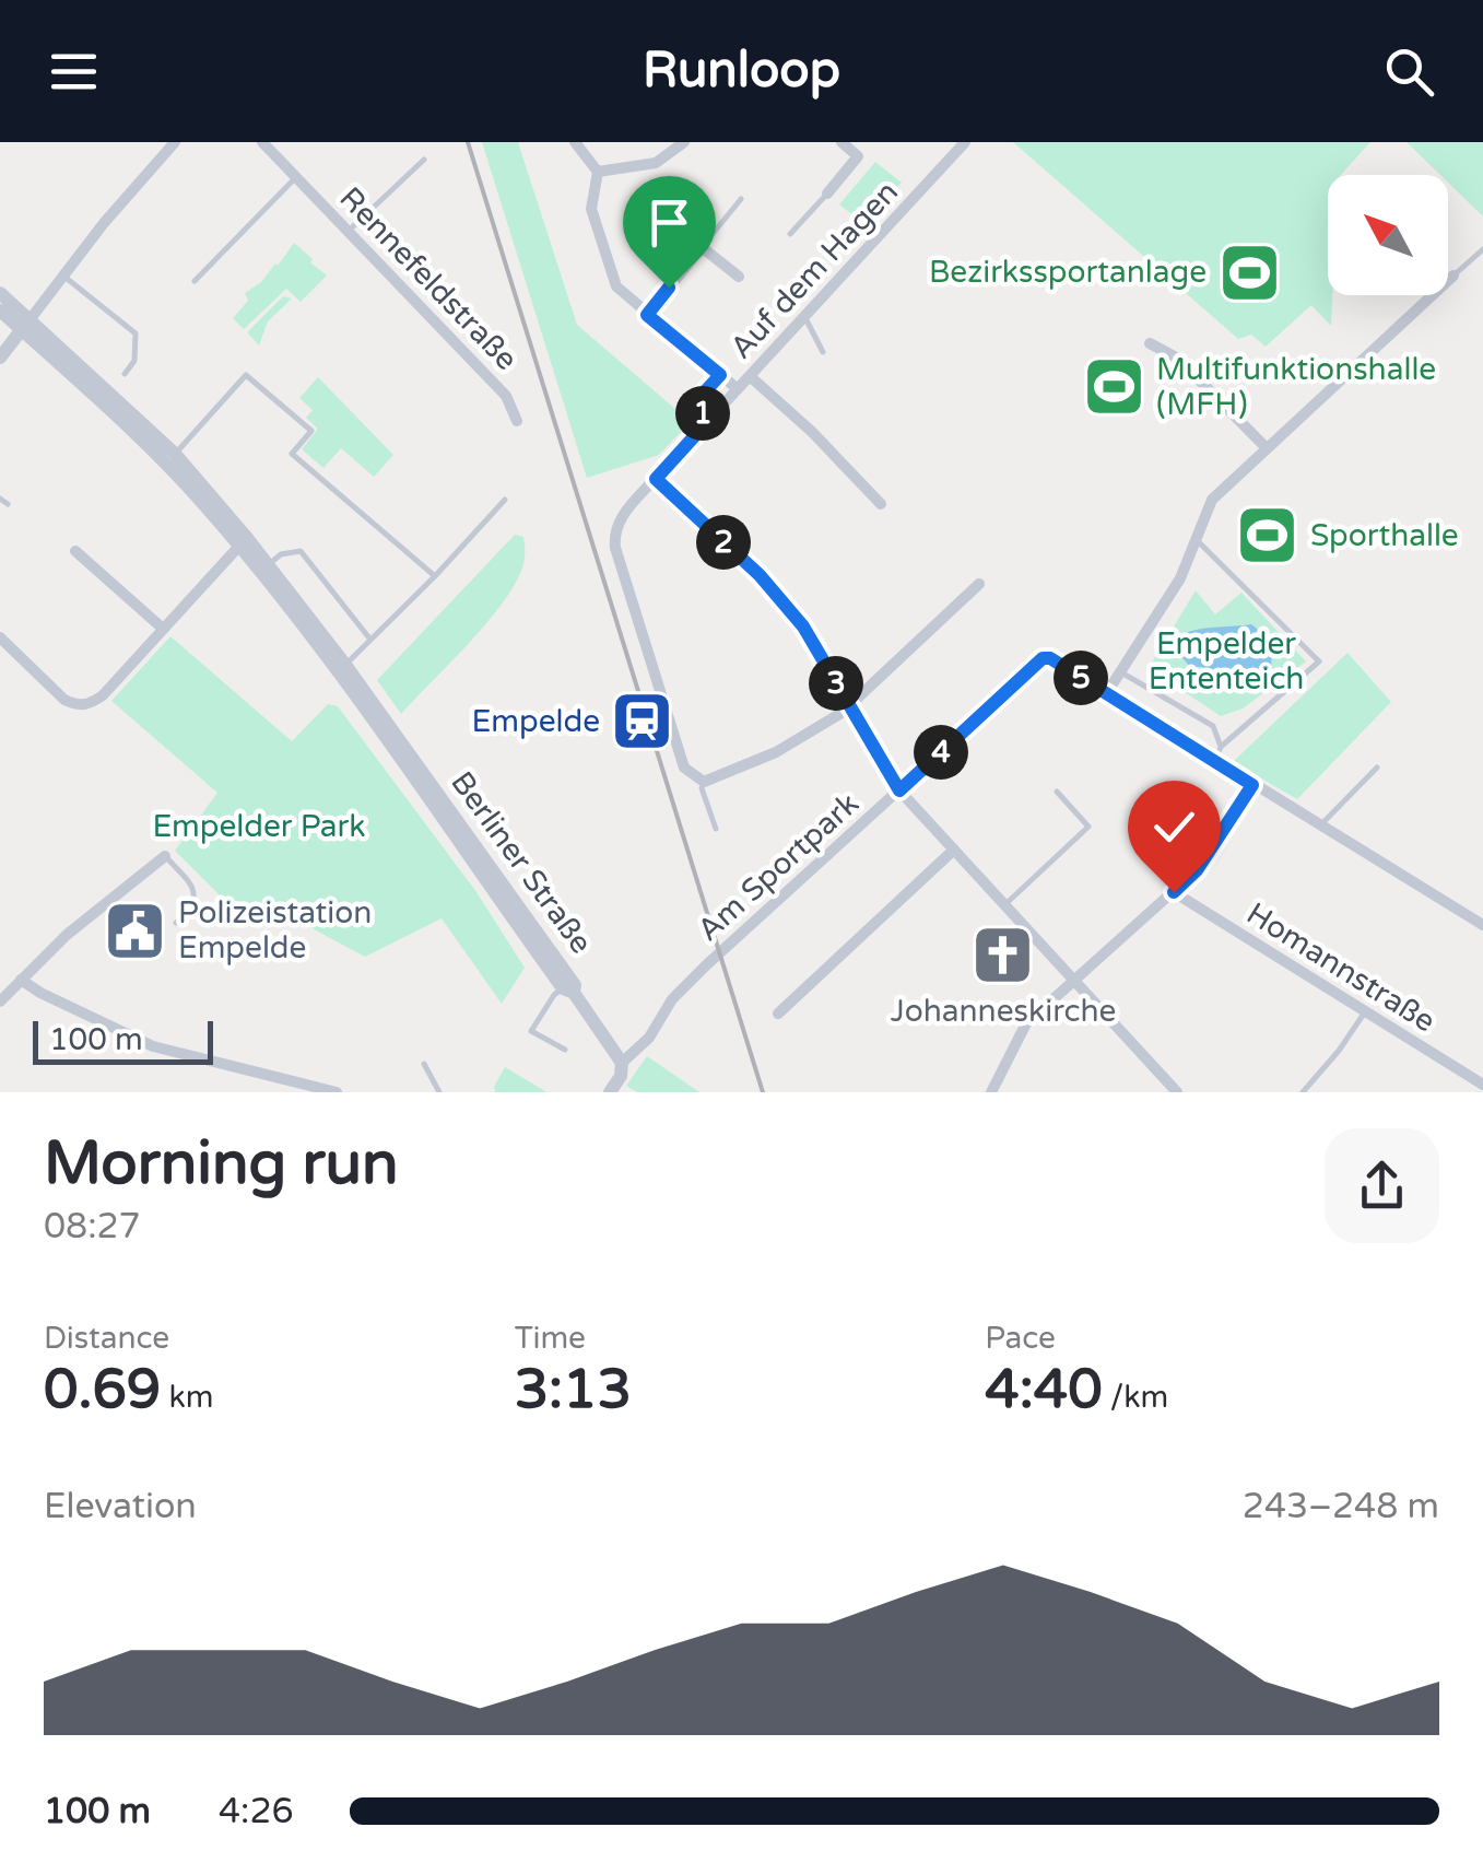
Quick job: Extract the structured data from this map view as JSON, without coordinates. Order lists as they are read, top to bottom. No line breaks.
{"streets":{"street":["Auf dem Hagen","Rennefeldstraße","Berliner Straße","Am Sportpark","Homannstraße"]},"crossings":[["Berliner Straße","Am Sportpark"]],"parks":["Empelder Ententeich","Empelder Park"],"places":{"sports":["Bezirkssportanlage","Multifunktionshalle (MFH)","Sporthalle"],"station":["Empelde"],"public building":["Polizeistation Empelde"],"church":["Johanneskirche"]},"scale_bar":"100 m","north":"top left","page":{"header":"Runloop","pins":["1","2","5","3","4"],"scale":"100 m","heading":["Morning run","08:27"],"stats":[["Distance","0.69 km"],["Time","3:13"],["Pace","4:40 /km"]],"chart":["Elevation","243–248 m"],"list":[{"name":"100 m","note":"4:26"}]}}
